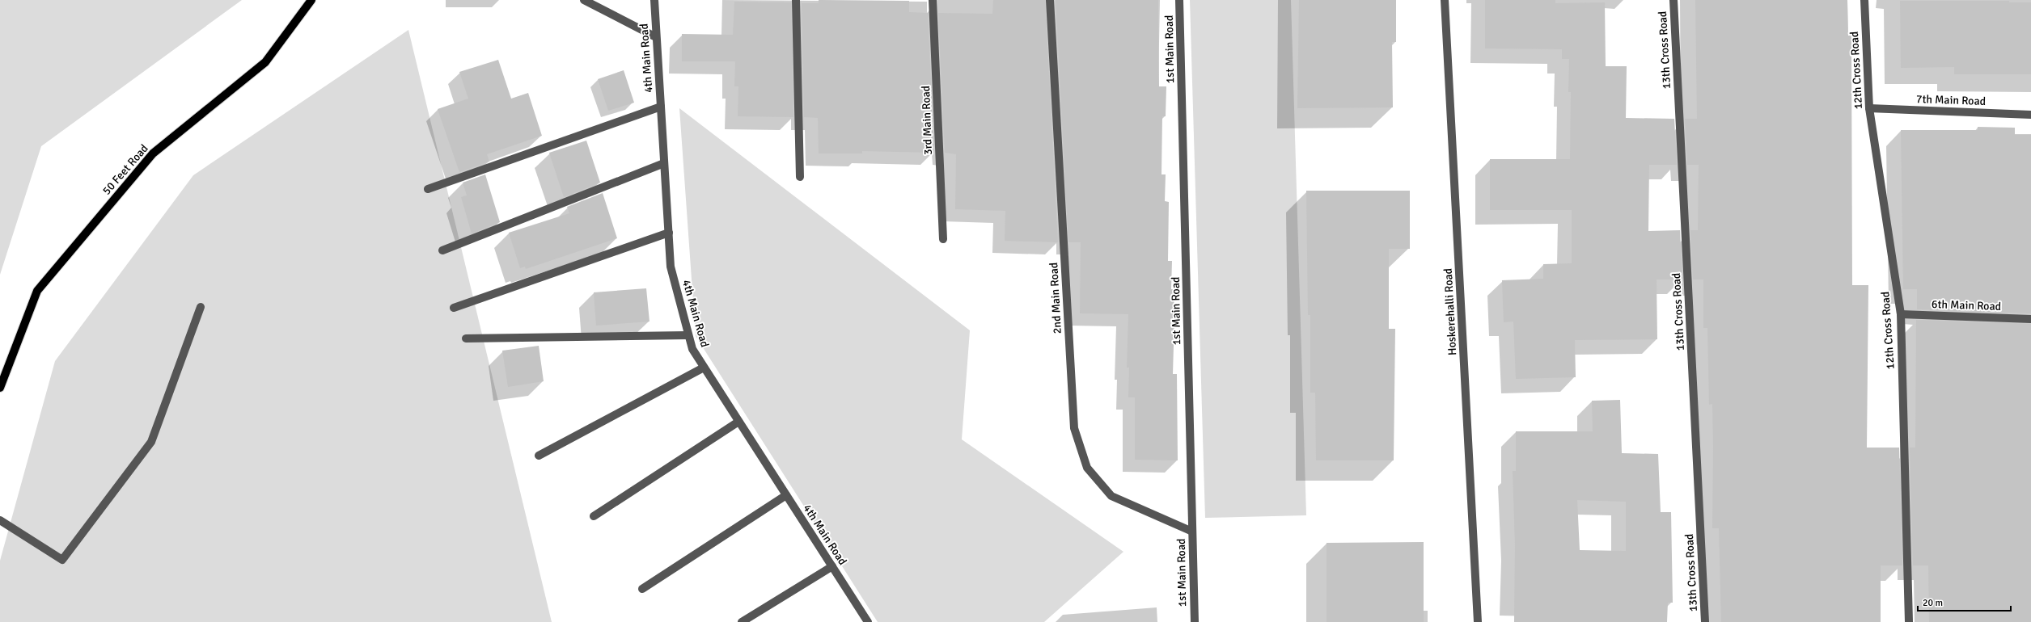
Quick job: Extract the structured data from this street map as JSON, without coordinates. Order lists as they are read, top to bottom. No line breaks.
{"streets":{"main road":["50 Feet Road"],"street":["1st Main Road","13th Cross Road","4th Main Road","12th Cross Road","7th Main Road","3rd Main Road","2nd Main Road","6th Main Road","Hoskerehalli Road"]},"crossings":[["1st Main Road","2nd Main Road"],["12th Cross Road","7th Main Road"],["12th Cross Road","6th Main Road"]],"scale_bar":"20 m"}
